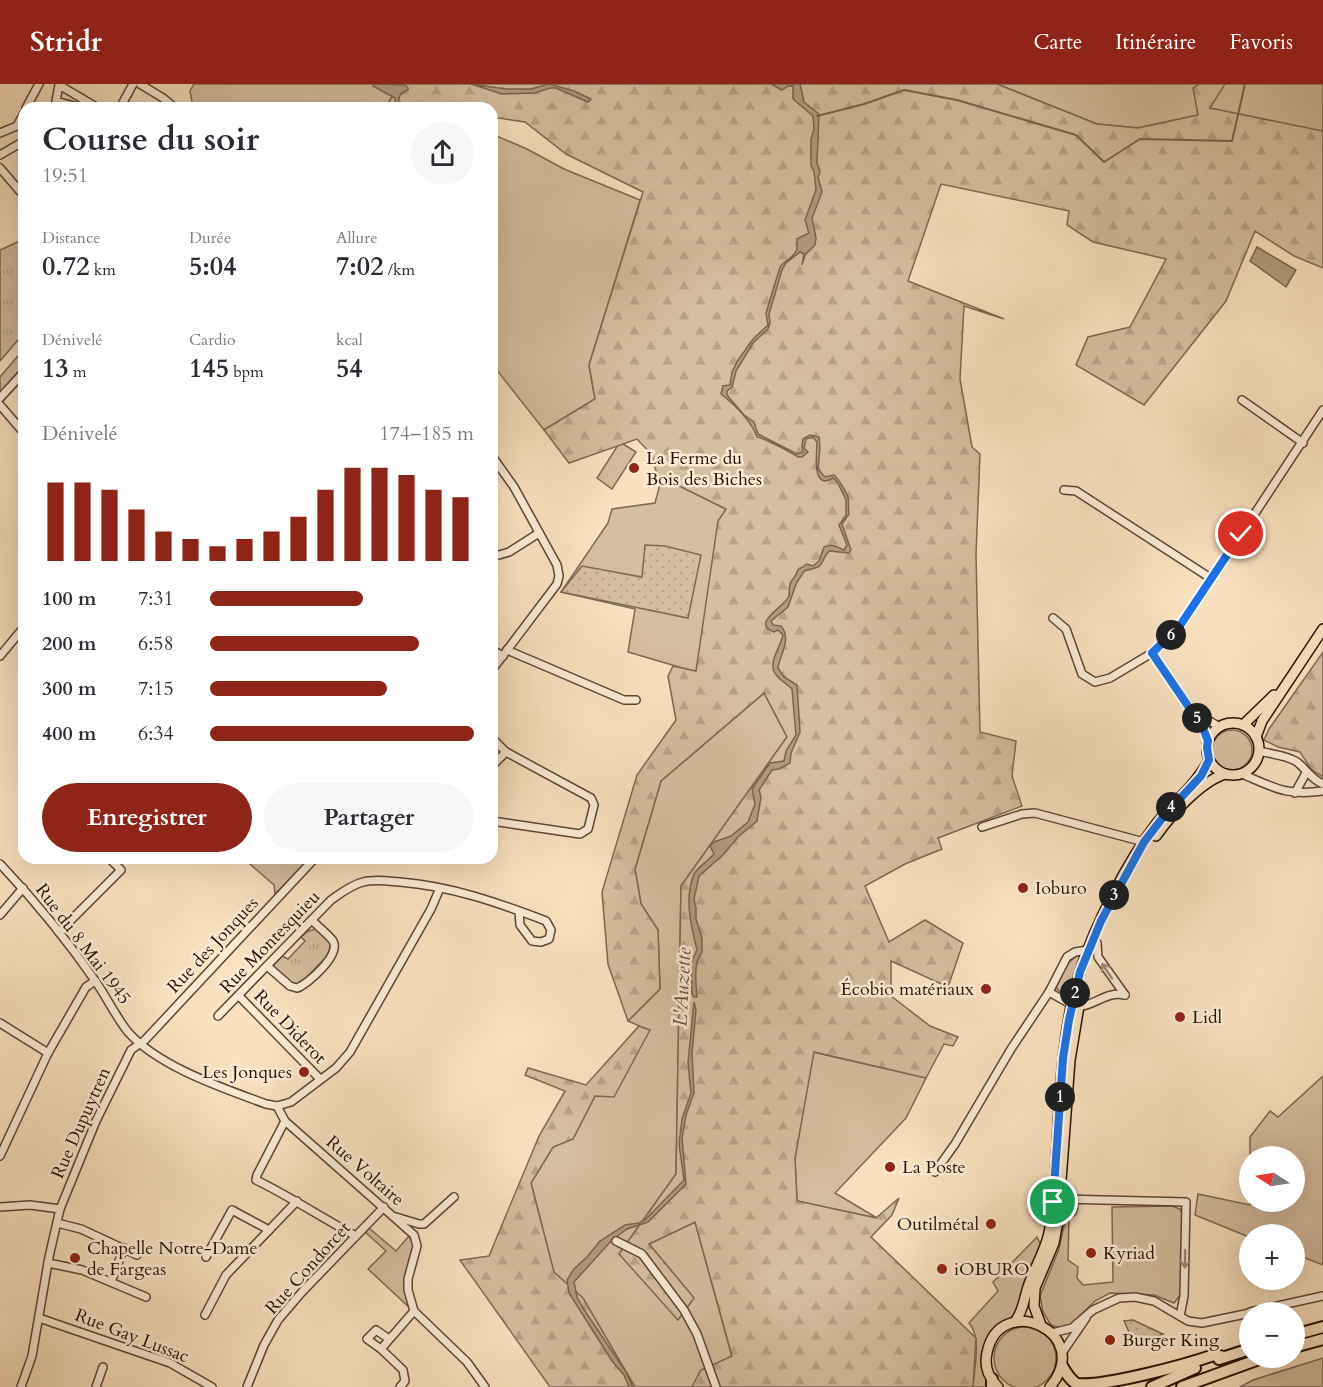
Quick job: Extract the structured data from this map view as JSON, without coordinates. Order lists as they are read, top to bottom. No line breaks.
{"streets":{"street":["Rue Montesquieu","Rue du 8 Mai 1945","Rue des Jonques","Rue Diderot","Rue Dupuytren","Rue Voltaire","Rue Condorcet","Rue Gay Lussac"]},"crossings":[["Rue Montesquieu","Rue Diderot"],["Rue du 8 Mai 1945","Rue des Jonques"],["Rue des Jonques","Rue Dupuytren"],["Rue Dupuytren","Rue Gay Lussac"],["Rue Voltaire","Rue Condorcet"]],"water":["L'Auzette"],"places":["La Ferme du Bois des Biches","Ioburo","Écobio matériaux","Lidl","Les Jonques","La Poste","Outilmétal","Kyriad","Chapelle Notre-Dame de Fargeas","iOBURO","Burger King"],"north":"left","page":{"header":"Stridr","nav":["Carte","Itinéraire","Favoris"],"heading":["Course du soir","19:51"],"stats":[["Distance","0.72 km"],["Durée","5:04"],["Allure","7:02 /km"],["Dénivelé","13 m"],["Cardio","145 bpm"],["kcal","54"]],"chart":["Dénivelé","174–185 m"],"list":[{"name":"100 m","note":"7:31"},{"name":"200 m","note":"6:58"},{"name":"300 m","note":"7:15"},{"name":"400 m","note":"6:34"}],"pins":["6","5","4","3","2","1"],"buttons":["Enregistrer","Partager"],"map_buttons":["+","−"]}}
